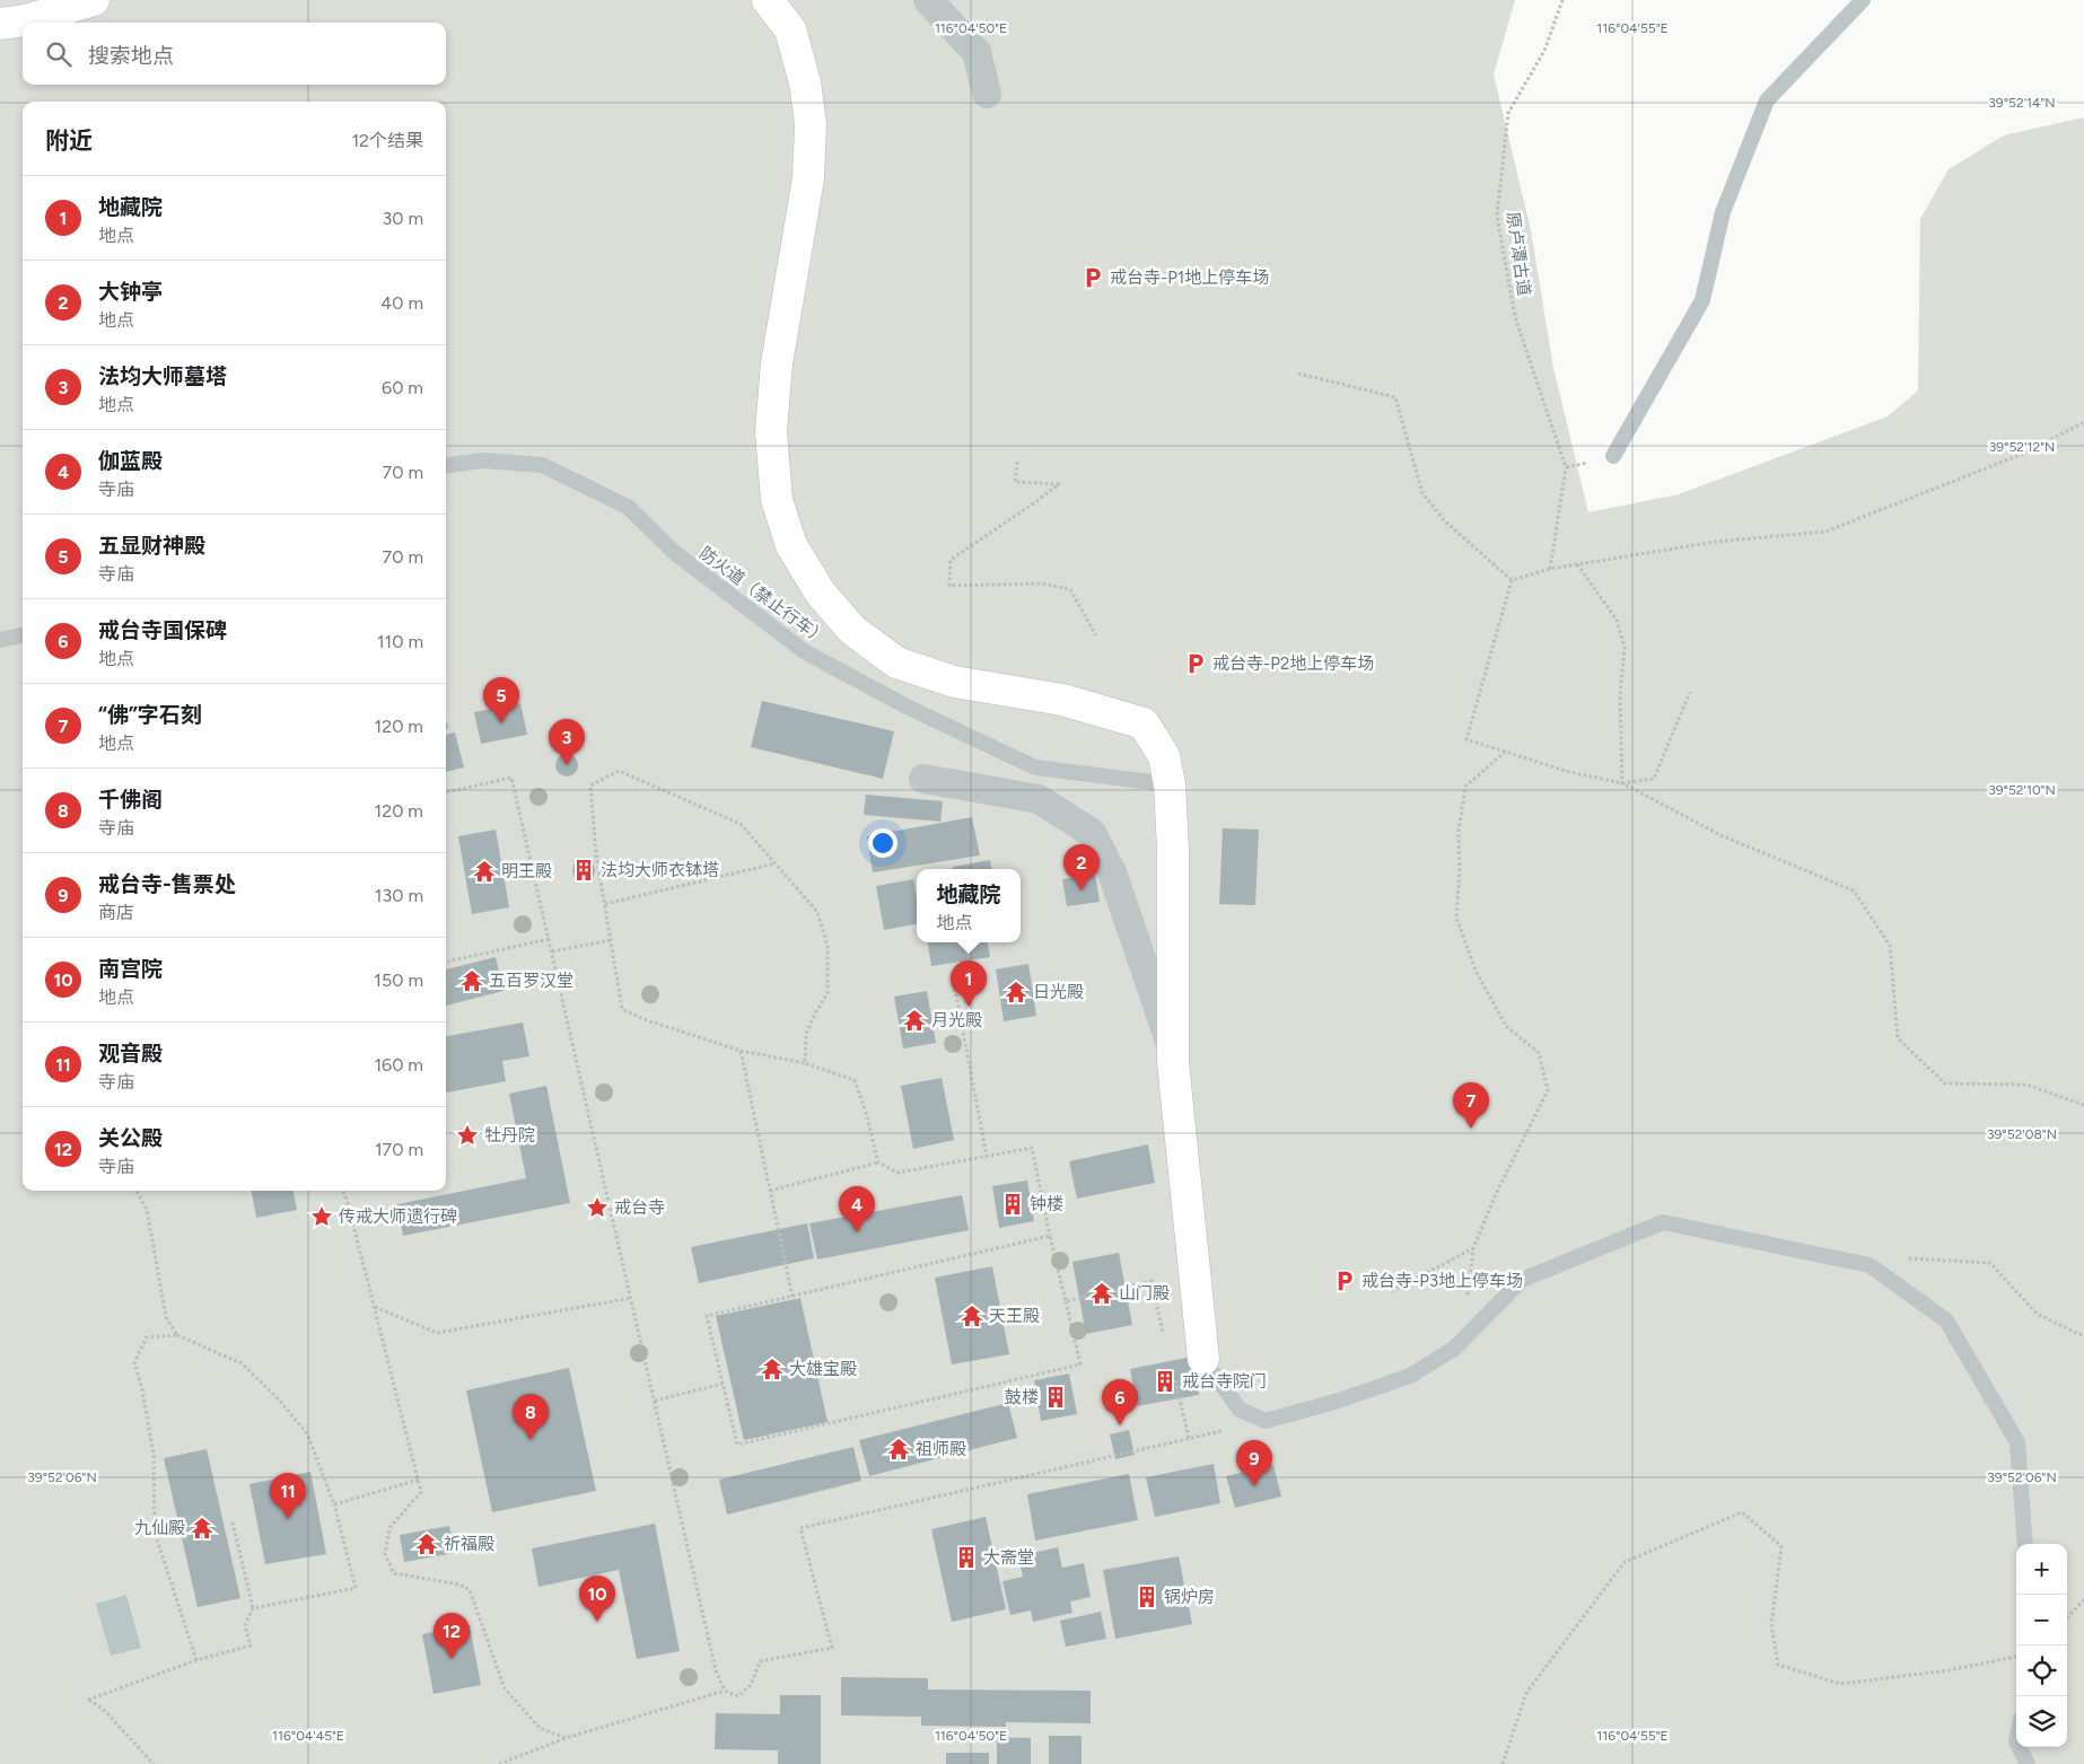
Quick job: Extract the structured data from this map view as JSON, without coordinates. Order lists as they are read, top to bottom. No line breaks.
{"streets":{"lane":["防火道（禁止行车）"],"path":["原卢潭古道"]},"places":{"parking":["戒台寺-P1地上停车场","戒台寺-P2地上停车场","戒台寺-P3地上停车场"],"building":["法均大师衣钵塔","钟楼","戒台寺院门","鼓楼","大斋堂","锅炉房"],"temple":["明王殿","五百罗汉堂","日光殿","月光殿","山门殿","天王殿","大雄宝殿","祖师殿","九仙殿","祈福殿"],"place":["牡丹院","戒台寺","传戒大师遗行碑"]},"page":{"search":"搜索地点","heading":["附近","12个结果"],"list":[{"mark":"1","name":"地藏院","note":"地点","value":"30 m"},{"mark":"2","name":"大钟亭","note":"地点","value":"40 m"},{"mark":"3","name":"法均大师墓塔","note":"地点","value":"60 m"},{"mark":"4","name":"伽蓝殿","note":"寺庙","value":"70 m"},{"mark":"5","name":"五显财神殿","note":"寺庙","value":"70 m"},{"mark":"6","name":"戒台寺国保碑","note":"地点","value":"110 m"},{"mark":"7","name":"“佛”字石刻","note":"地点","value":"120 m"},{"mark":"8","name":"千佛阁","note":"寺庙","value":"120 m"},{"mark":"9","name":"戒台寺-售票处","note":"商店","value":"130 m"},{"mark":"10","name":"南宫院","note":"地点","value":"150 m"},{"mark":"11","name":"观音殿","note":"寺庙","value":"160 m"},{"mark":"12","name":"关公殿","note":"寺庙","value":"170 m"}],"pins":["5","3","2","1","7","4","6","8","9","11","10","12"],"popup":["地藏院","地点"],"map_buttons":["+","−"]},"coordinates":["116°04'50\"E","116°04'55\"E","39°52'14\"N","39°52'12\"N","39°52'10\"N","39°52'08\"N","39°52'06\"N","116°04'45\"E"]}
